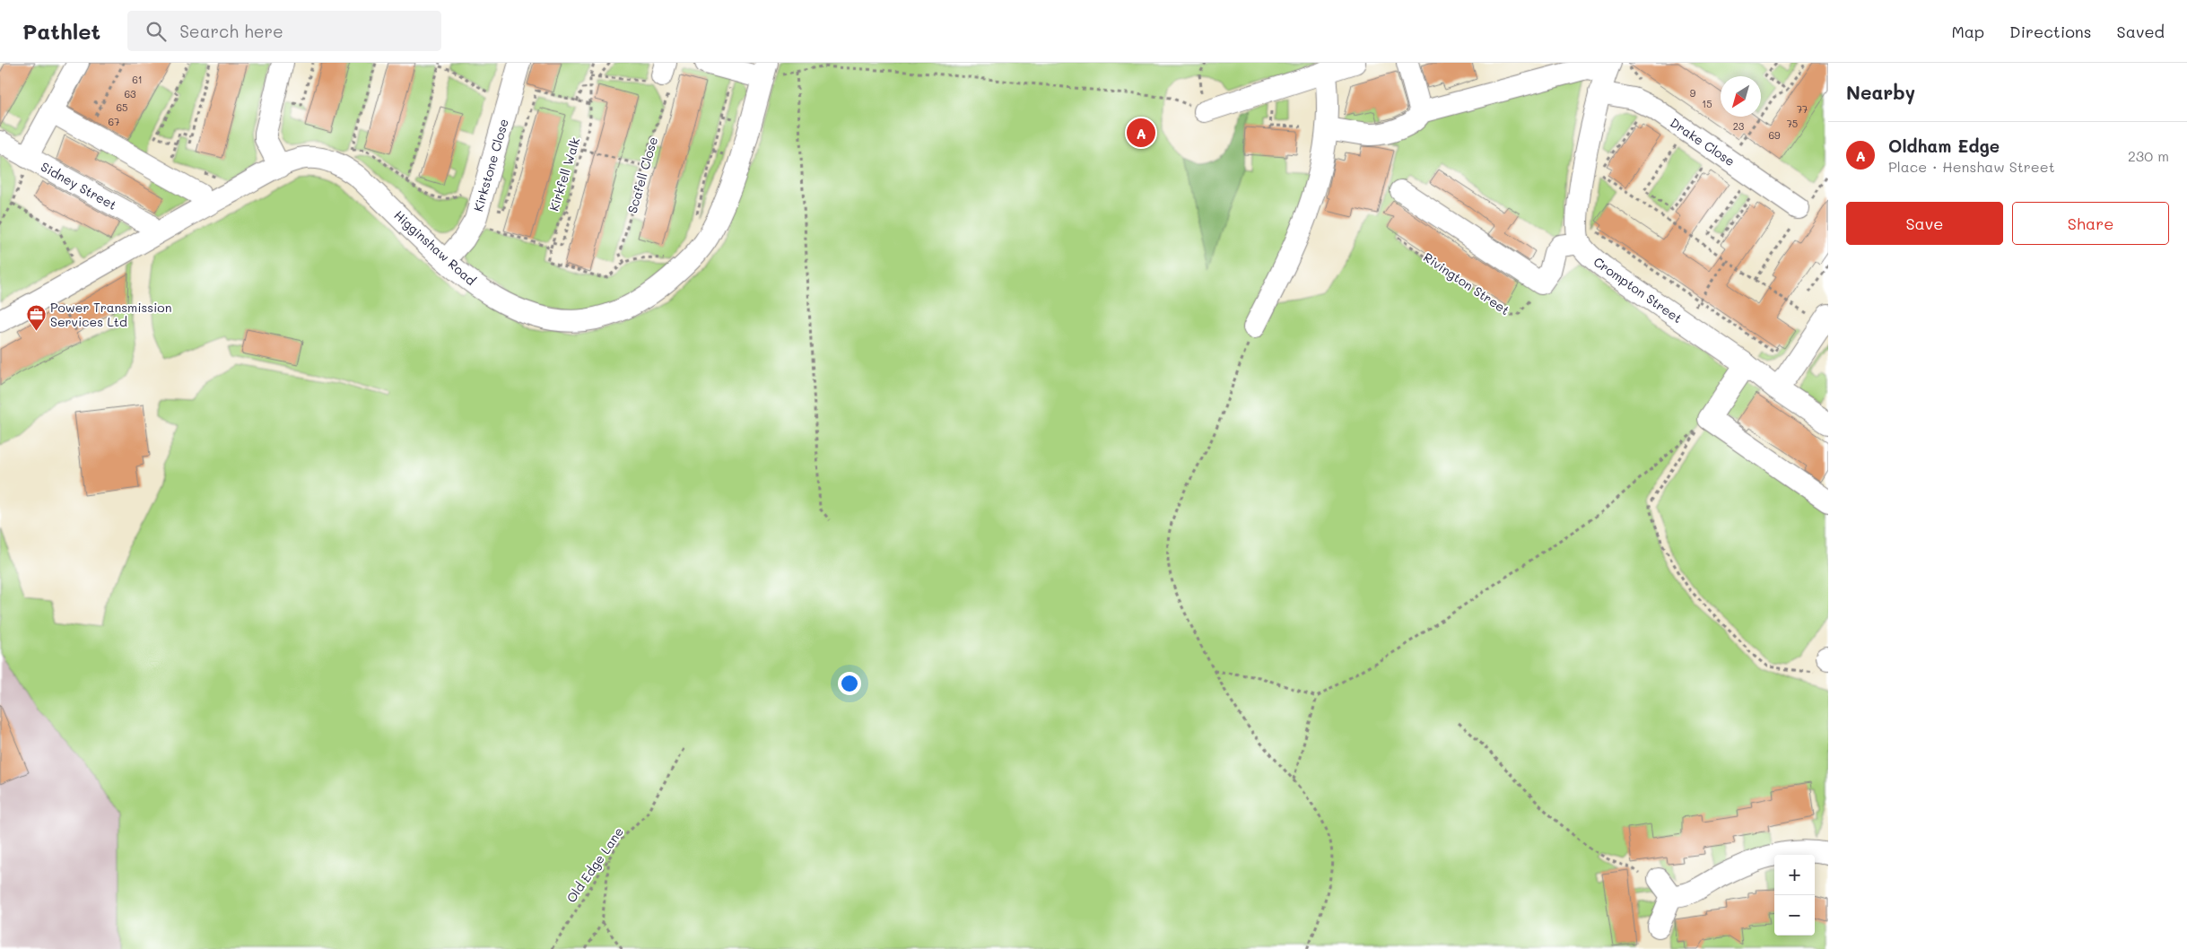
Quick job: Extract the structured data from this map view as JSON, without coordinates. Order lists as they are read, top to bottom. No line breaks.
{"streets":{"street":["Drake Close","Kirkstone Close","Sidney Street","Higginshaw Road","Crompton Street"],"path":["Kirkfell Walk","Scafell Close","Rivington Street","Old Edge Lane"]},"crossings":[["Kirkstone Close","Higginshaw Road"],["Sidney Street","Higginshaw Road"]],"places":{"office":["Power Transmission Services Ltd"]},"house_numbers":["61","9","63","15","65","77","67","75","23","69"],"north":"bottom left","page":{"header":"Pathlet","search":"Search here","nav":["Map","Directions","Saved"],"heading":"Nearby","pins":"A","list":[{"mark":"A","name":"Oldham Edge","note":"Place · Henshaw Street","value":"230 m"}],"buttons":["Save","Share"],"map_buttons":["+","−"]}}
